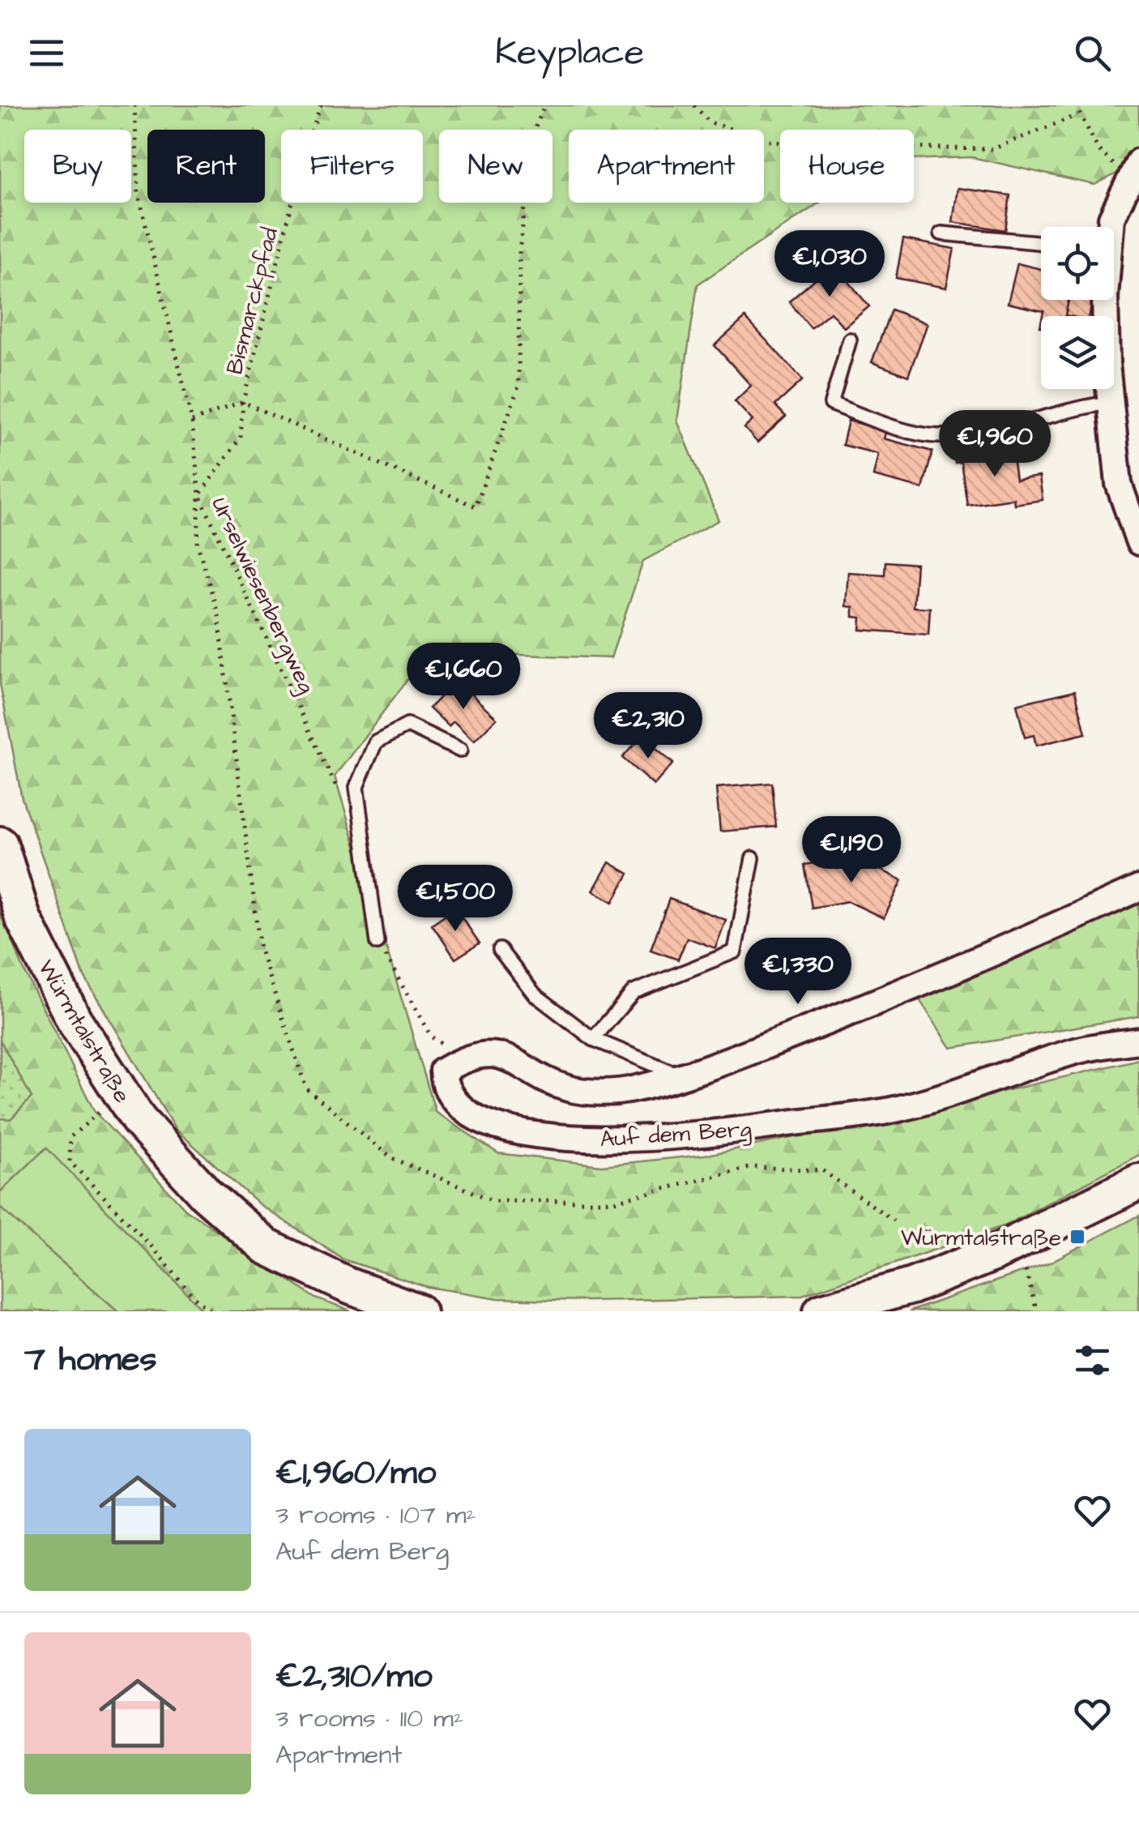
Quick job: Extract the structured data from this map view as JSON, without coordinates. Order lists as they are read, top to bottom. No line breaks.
{"streets":{"main road":["Würmtalstraße"],"street":["Auf dem Berg"],"path":["Bismarckpfad","Urselwiesenbergweg"]},"crossings":[["Bismarckpfad","Urselwiesenbergweg"]],"places":{"transit":["Würmtalstraße"]},"page":{"header":"Keyplace","chip":["Buy","Rent","Filters","New","Apartment","House"],"price":["€1,030","€1,960","€1,660","€2,310","€1,190","€1,500","€1,330"],"heading":"7 homes","list":[{"name":"€1,960/mo","note":"3 rooms · 107 m² · Auf dem Berg"},{"name":"€2,310/mo","note":"3 rooms · 110 m² · Apartment"}]}}
